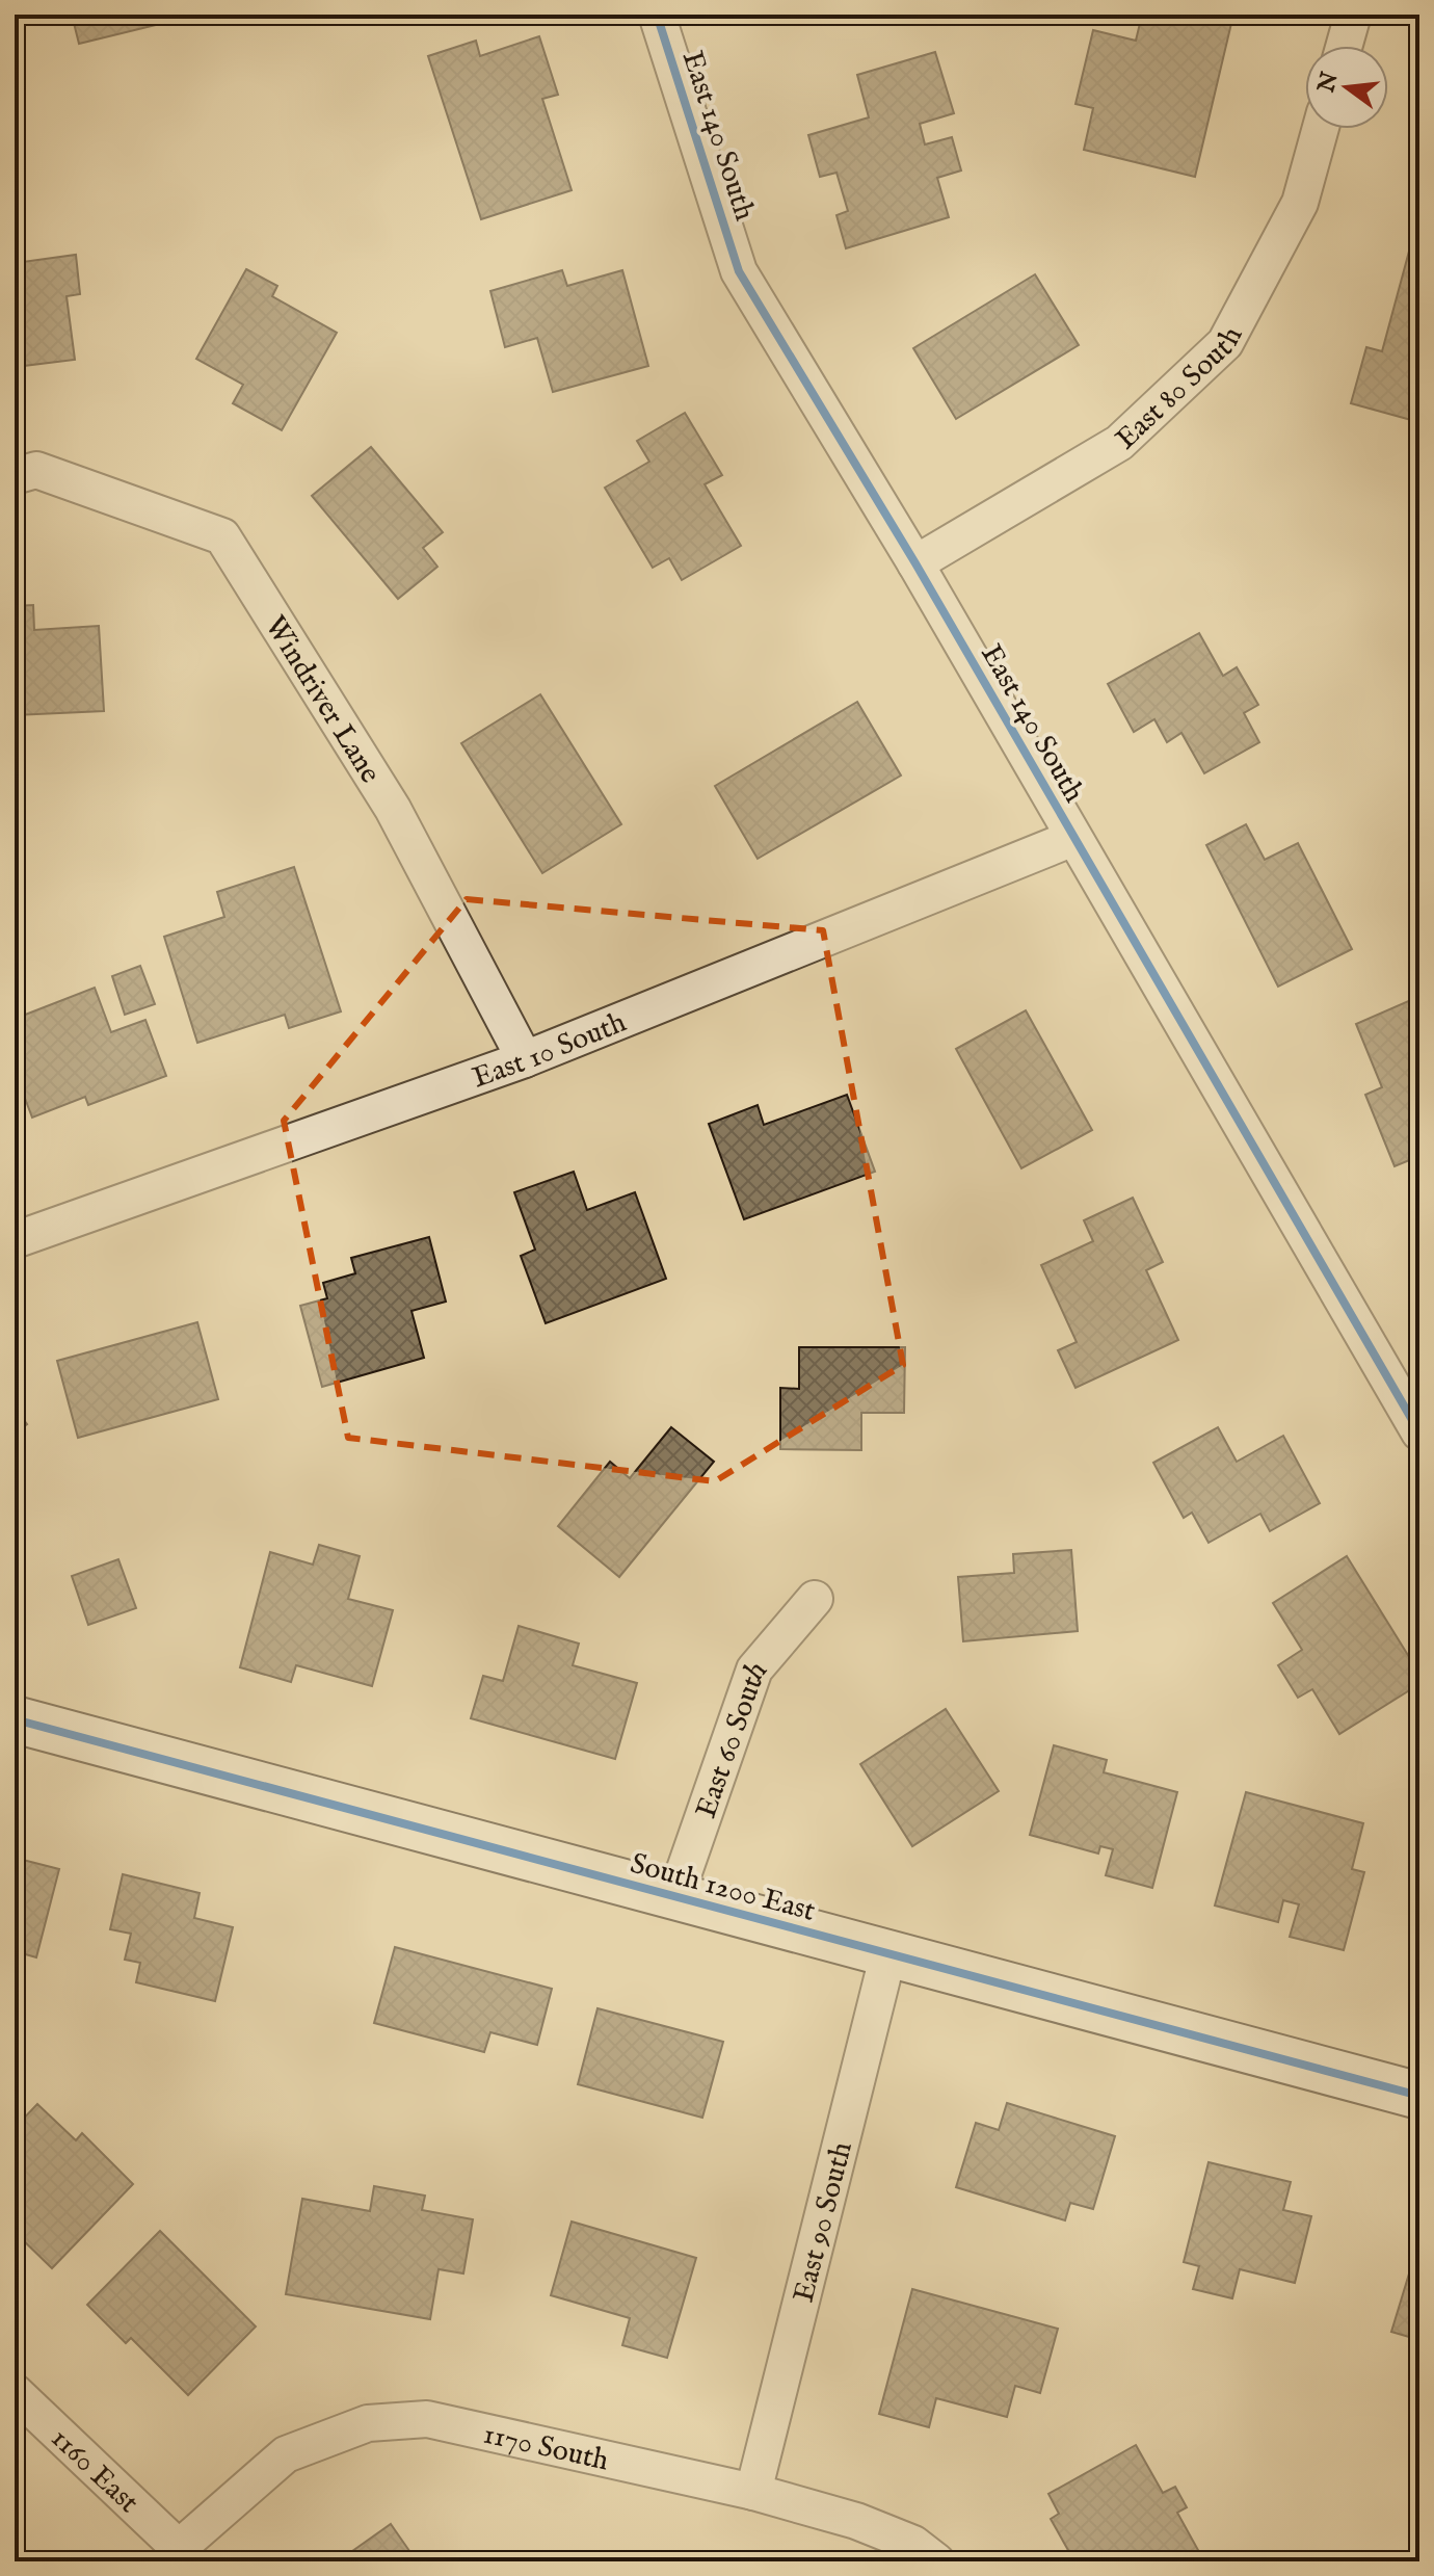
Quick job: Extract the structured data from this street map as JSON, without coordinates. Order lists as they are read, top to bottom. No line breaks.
{"streets":{"street":["East 140 South","East 80 South","Windriver Lane","East 10 South","East 60 South","South 1200 East","East 90 South","1170 South","1160 East"]},"crossings":[["East 140 South","East 80 South"],["East 140 South","East 10 South"],["Windriver Lane","East 10 South"],["East 60 South","South 1200 East"],["South 1200 East","East 90 South"],["East 90 South","1170 South"],["1170 South","1160 East"]],"north":"left"}
